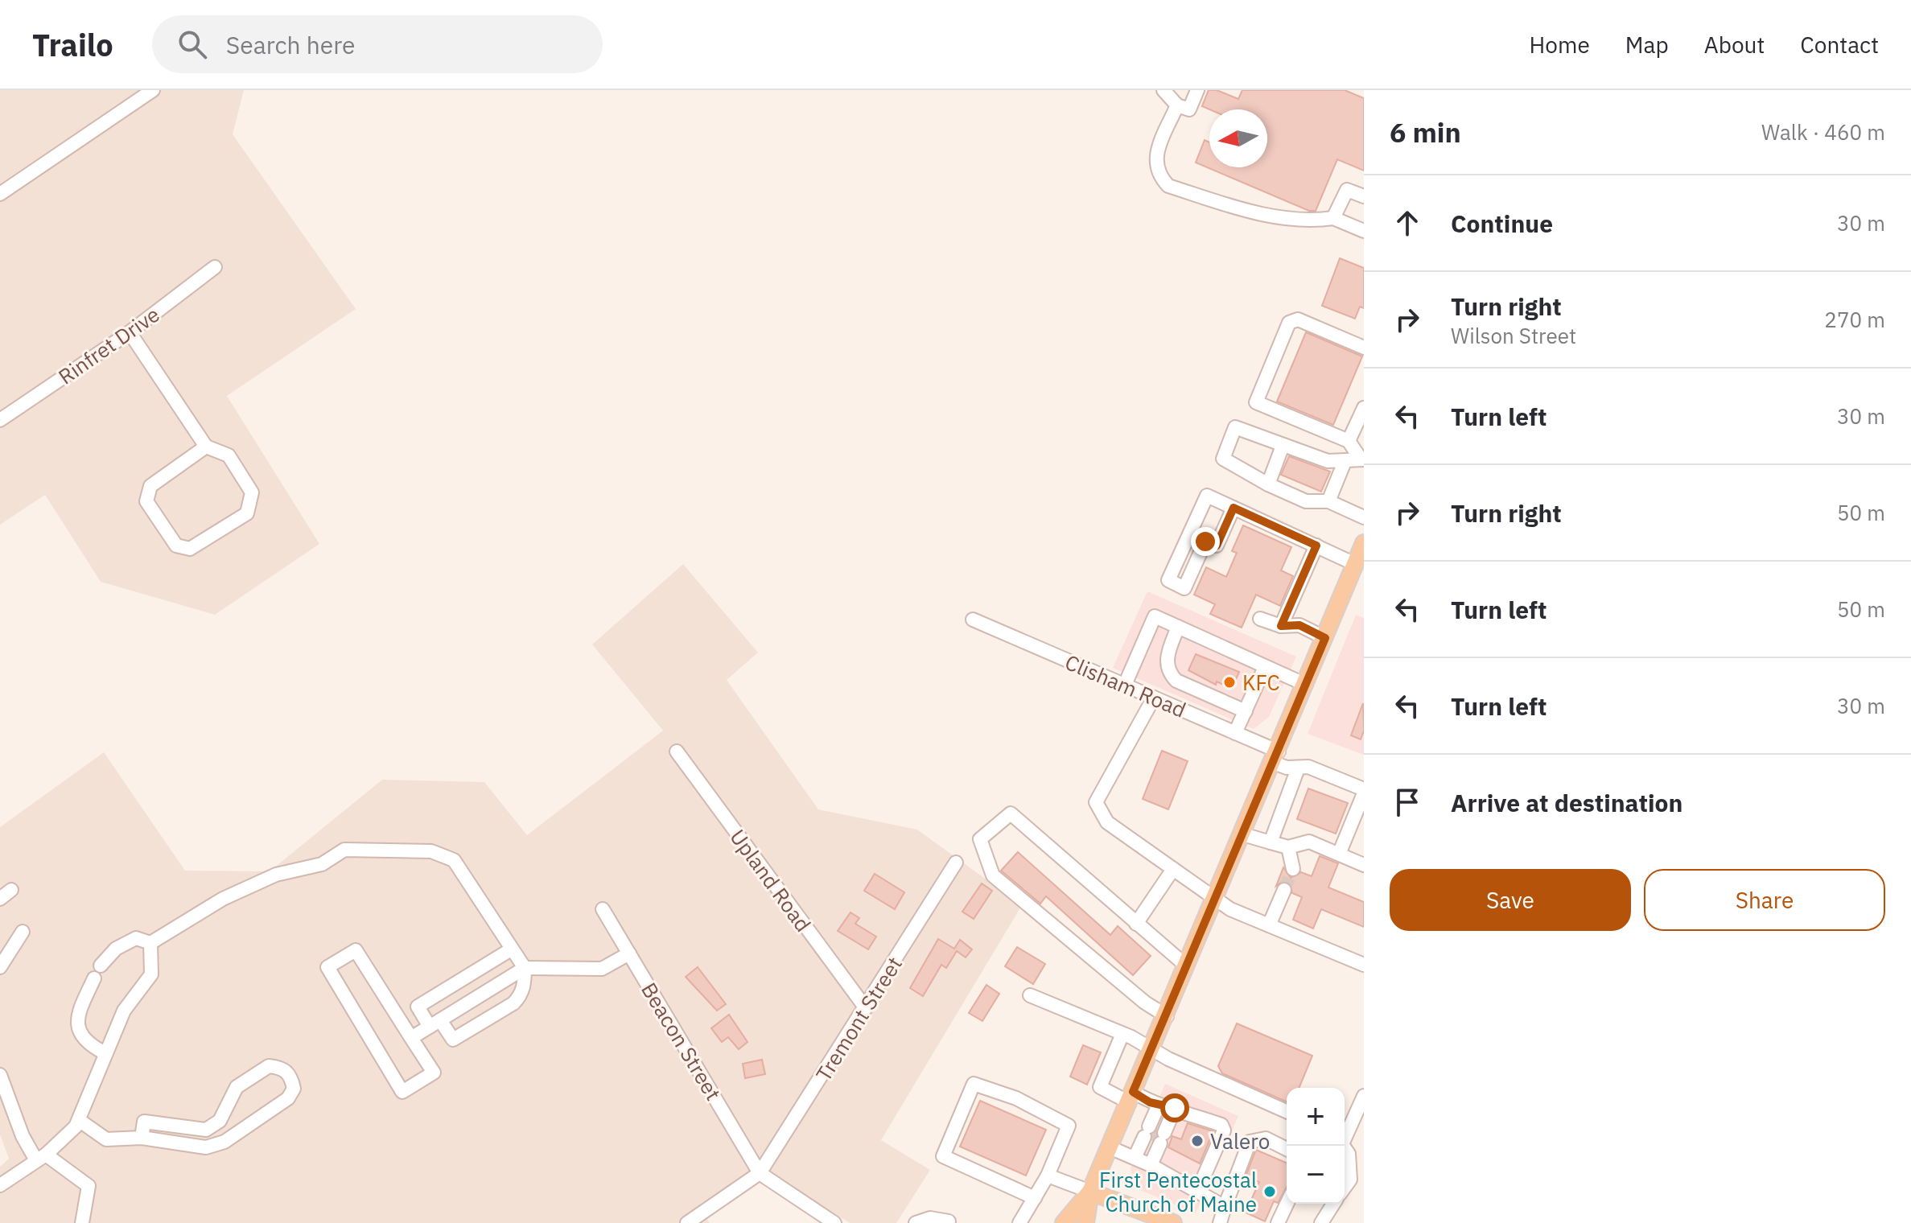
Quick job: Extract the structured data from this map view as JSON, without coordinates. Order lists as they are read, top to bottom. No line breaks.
{"streets":{"street":["Rinfret Drive","Clisham Road","Upland Road","Tremont Street","Beacon Street"]},"crossings":[["Upland Road","Tremont Street"],["Tremont Street","Beacon Street"]],"places":["KFC","Valero","First Pentecostal Church of Maine"],"north":"left","page":{"header":"Trailo","search":"Search here","nav":["Home","Map","About","Contact"],"heading":["6 min","Walk · 460 m"],"list":[["Continue","30 m"],["Turn right","Wilson Street","270 m"],["Turn left","30 m"],["Turn right","50 m"],["Turn left","50 m"],["Turn left","30 m"],"Arrive at destination"],"buttons":["Save","Share"],"map_buttons":["+","−"]}}
